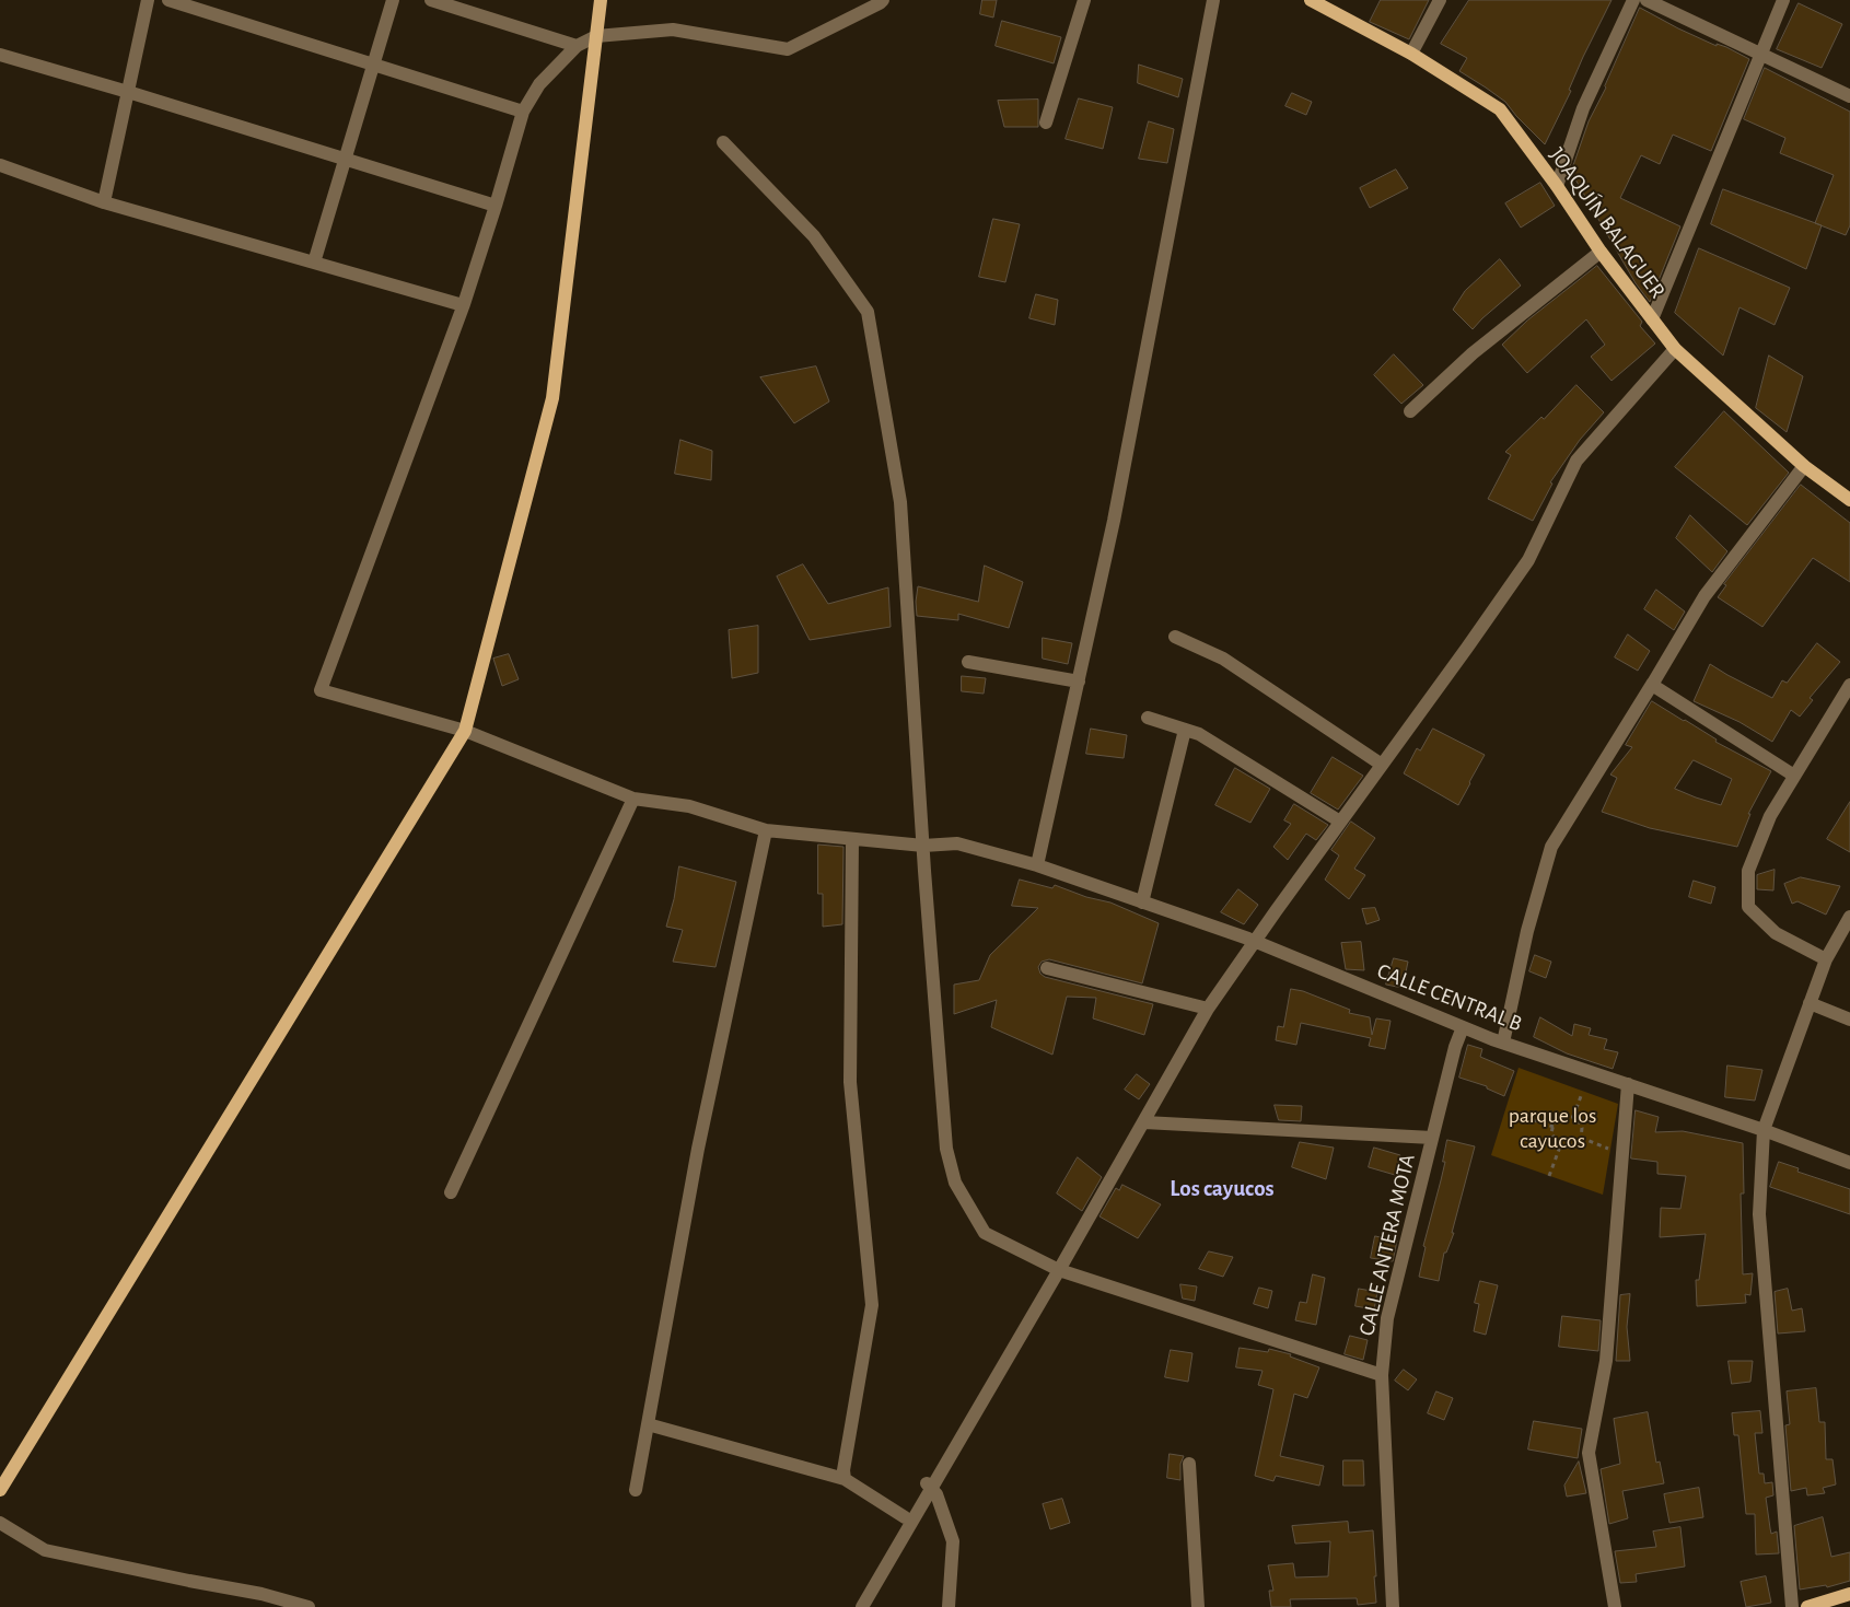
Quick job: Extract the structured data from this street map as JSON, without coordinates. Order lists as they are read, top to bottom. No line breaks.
{"streets":{"main road":["JOAQUÍN BALAGUER"],"street":["CALLE CENTRAL B","CALLE ANTERA MOTA"]},"crossings":[["CALLE CENTRAL B","CALLE ANTERA MOTA"]],"districts":["Los cayucos"],"parks":["parque los cayucos"]}
